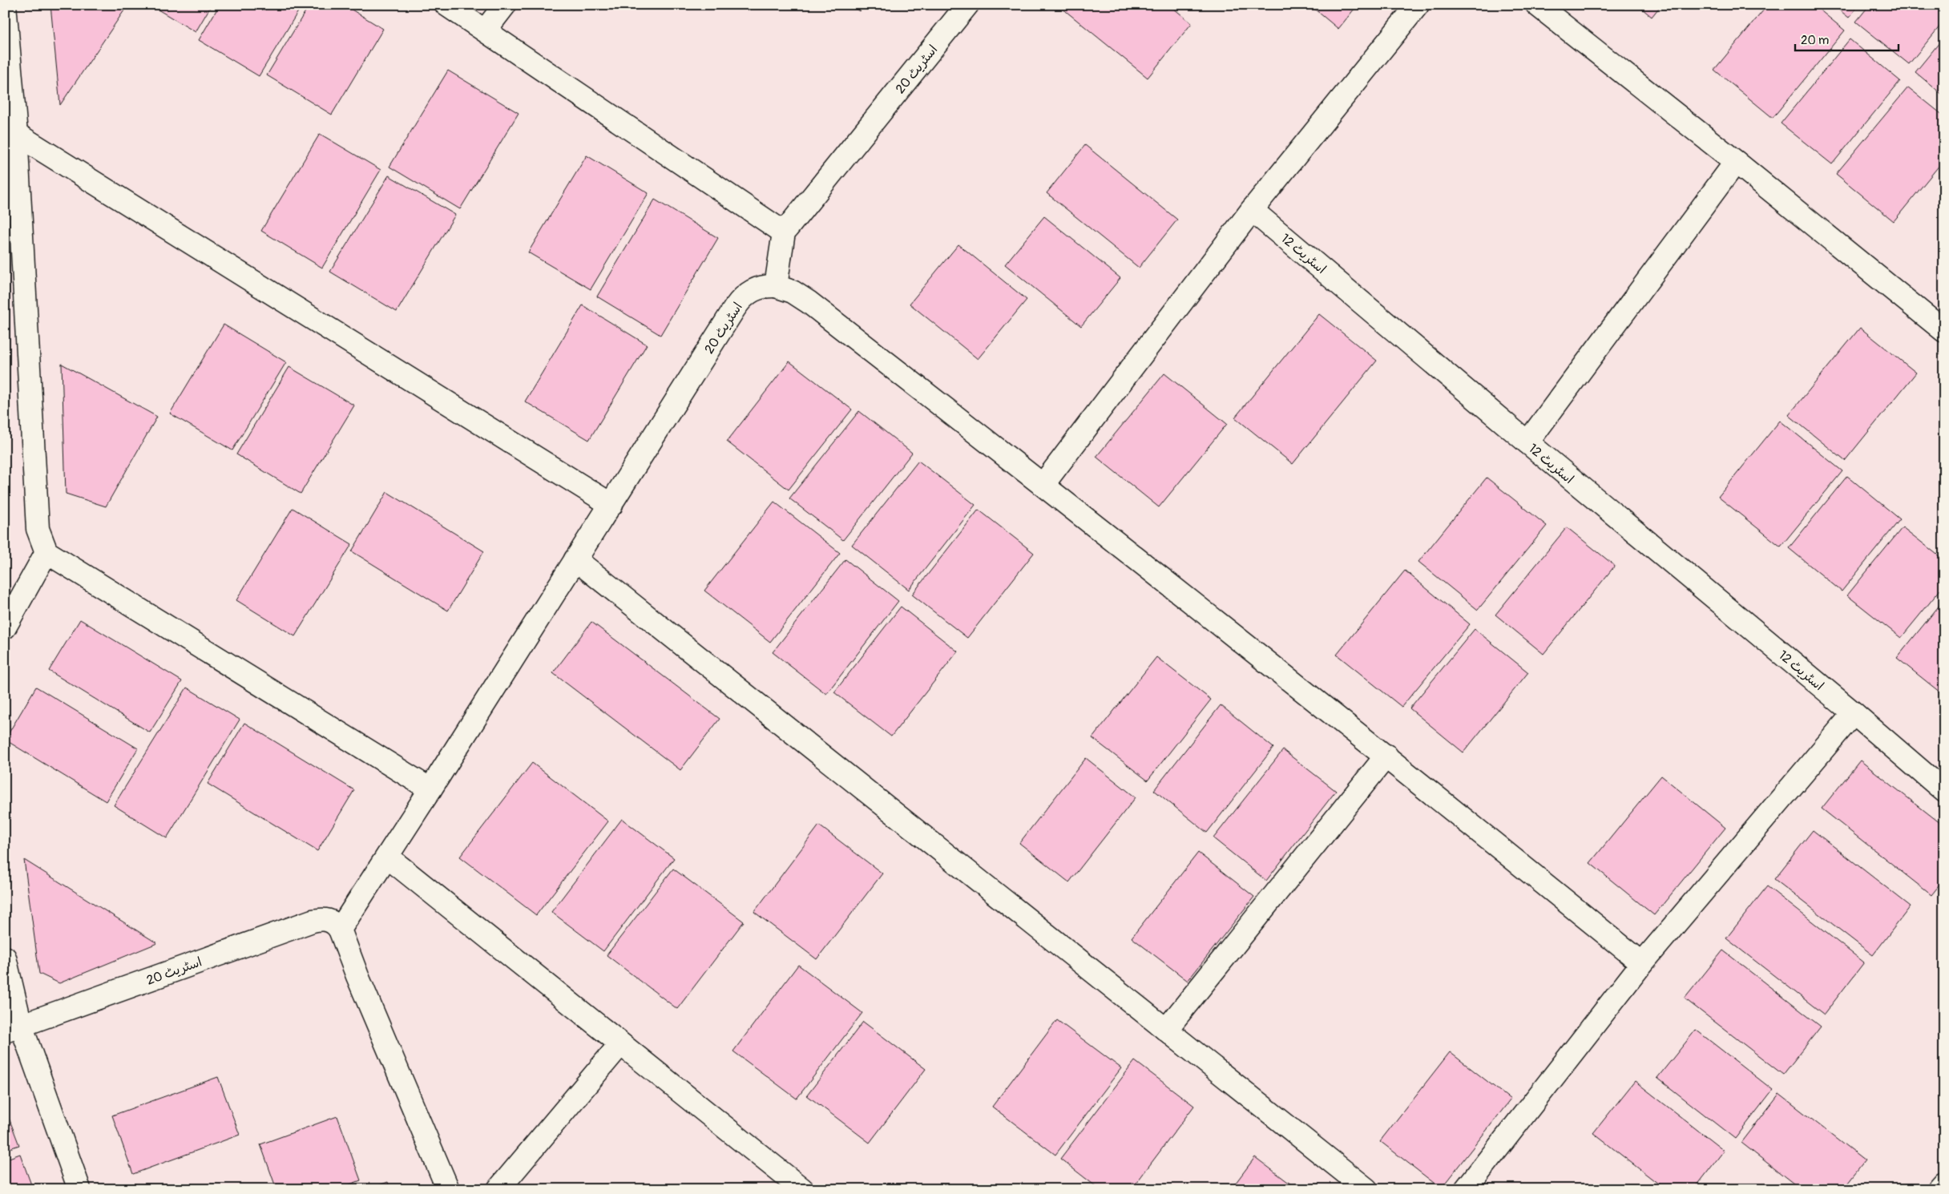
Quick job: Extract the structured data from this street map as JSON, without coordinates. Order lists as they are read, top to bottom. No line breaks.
{"streets":{"street":["اسٹریٹ 20","اسٹریٹ 12"]},"scale_bar":"20 m"}
